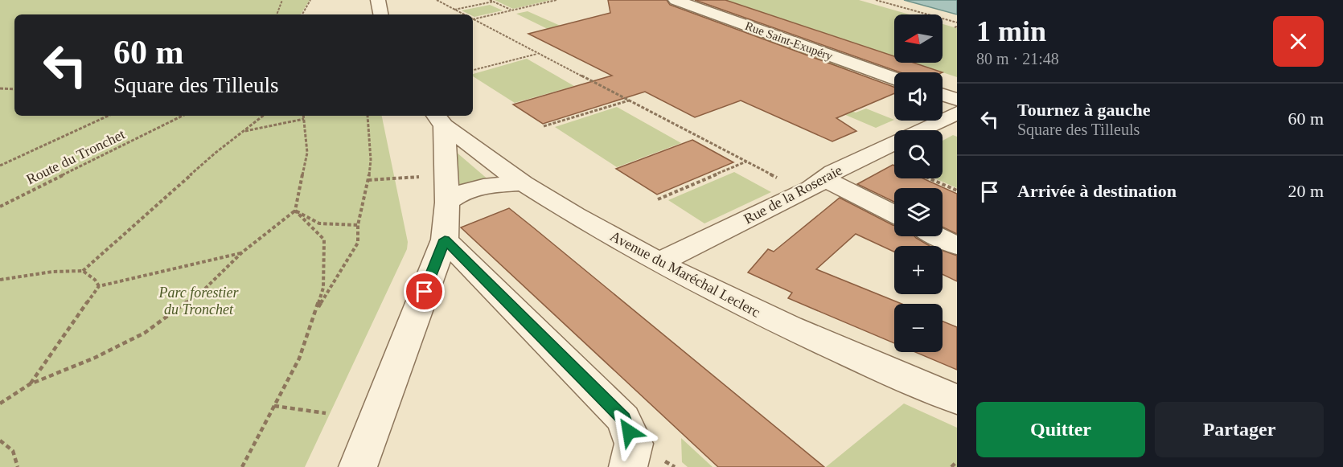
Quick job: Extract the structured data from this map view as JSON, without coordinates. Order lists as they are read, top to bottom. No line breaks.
{"streets":{"street":["Rue Saint-Exupéry","Rue de la Roseraie","Avenue du Maréchal Leclerc"],"path":["Route du Tronchet"]},"crossings":[["Rue de la Roseraie","Avenue du Maréchal Leclerc"]],"parks":["Parc forestier du Tronchet"],"north":"left","page":{"heading":["1 min","80 m · 21:48"],"map_buttons":["+","−"],"turn":["60 m","Square des Tilleuls"],"list":[{"name":"Tournez à gauche","note":"Square des Tilleuls","value":"60 m"},{"name":"Arrivée à destination","value":"20 m"}],"buttons":["Quitter","Partager"]}}
